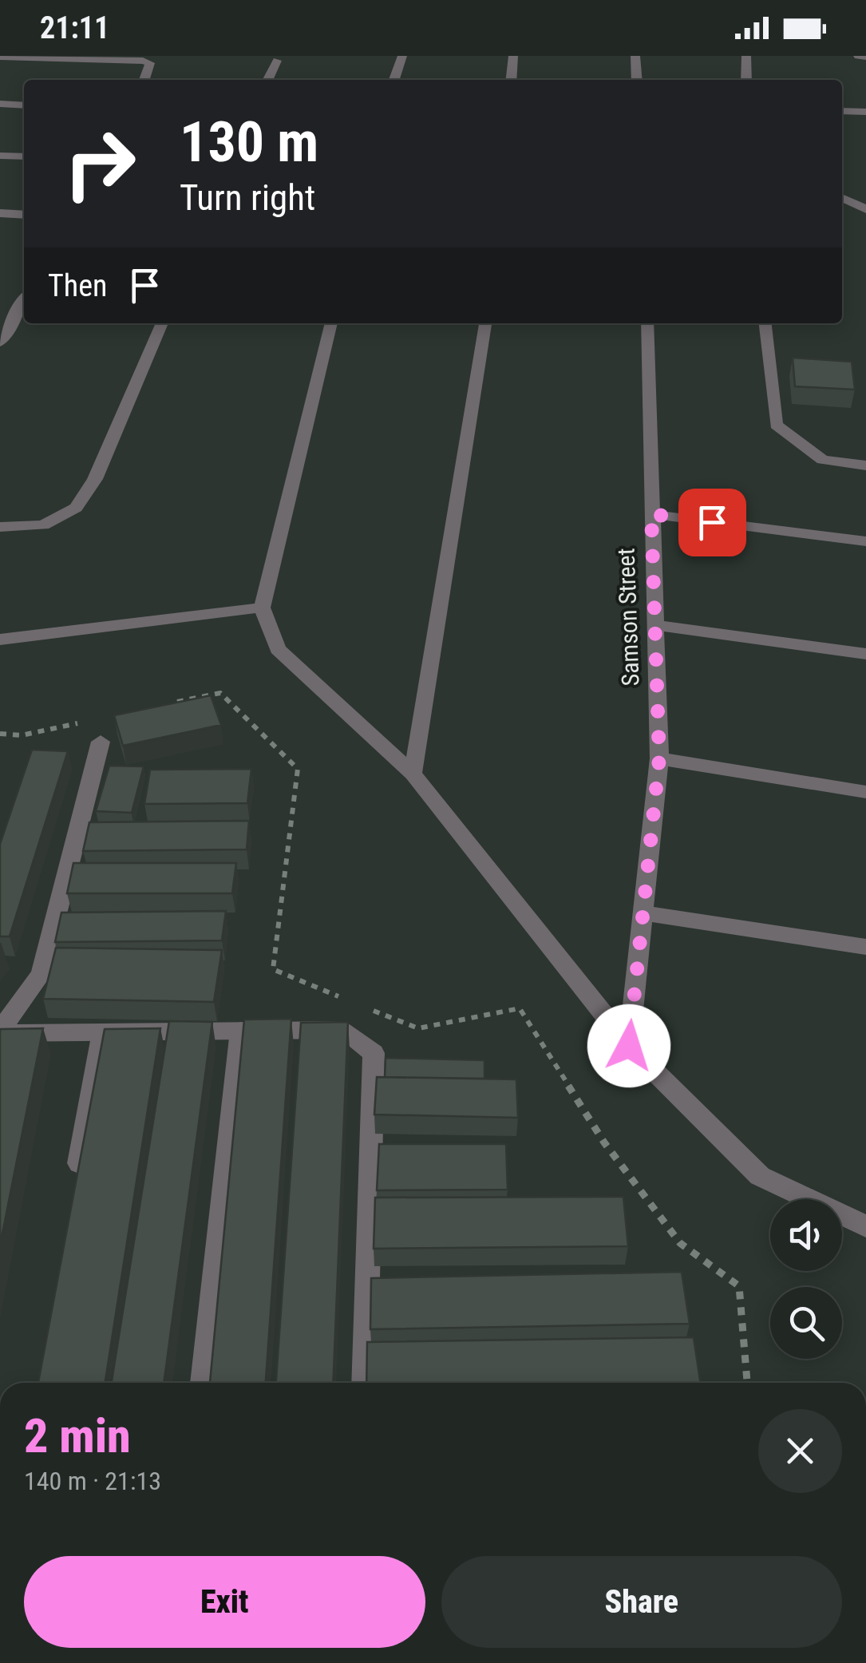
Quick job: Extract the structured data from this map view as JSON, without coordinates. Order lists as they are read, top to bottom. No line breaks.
{"streets":{"street":["Samson Street"]},"page":{"status":"21:11","turn":["130 m","Turn right"],"then":"Then","heading":["2 min","140 m · 21:13"],"buttons":["Exit","Share"]}}
